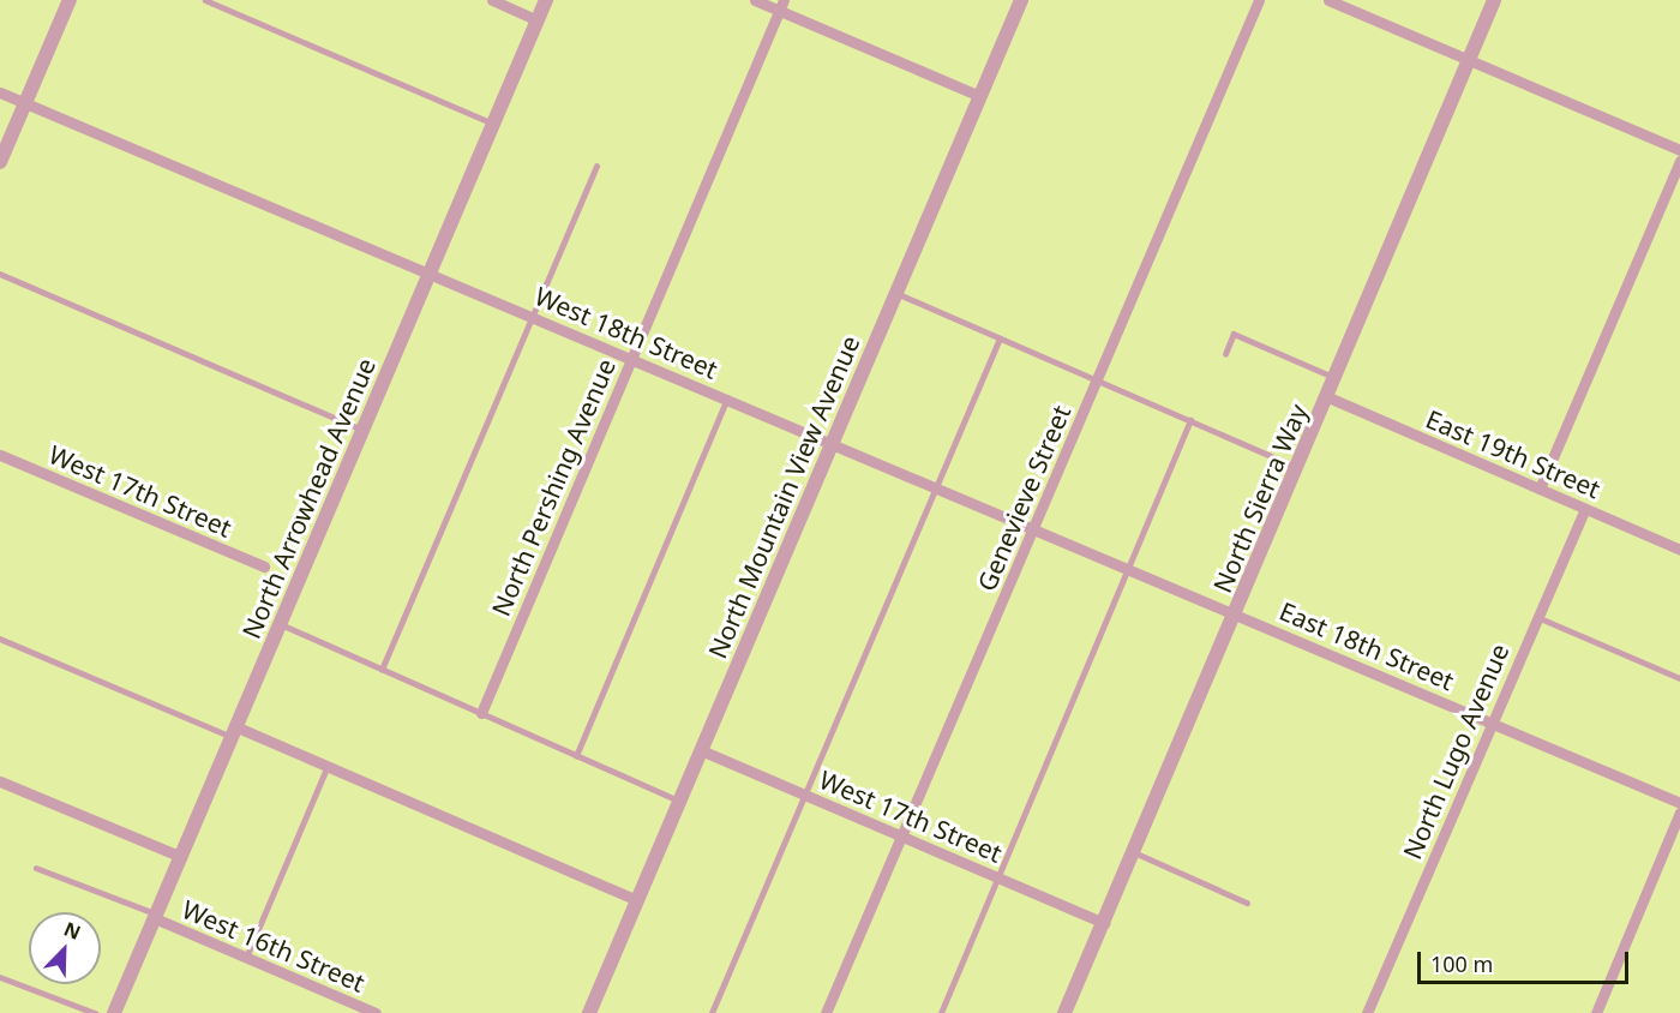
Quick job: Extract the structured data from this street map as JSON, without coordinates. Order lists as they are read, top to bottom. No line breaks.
{"streets":{"street":["West 18th Street","East 19th Street","North Pershing Avenue","West 17th Street","North Mountain View Avenue","North Arrowhead Avenue","Genevieve Street","North Sierra Way","East 18th Street","North Lugo Avenue","West 16th Street"]},"crossings":[["West 18th Street","North Pershing Avenue"],["West 18th Street","North Mountain View Avenue"],["West 18th Street","North Arrowhead Avenue"],["West 18th Street","Genevieve Street"],["West 18th Street","North Sierra Way"],["West 18th Street","East 18th Street"],["East 19th Street","North Sierra Way"],["East 19th Street","North Lugo Avenue"],["West 17th Street","North Mountain View Avenue"],["West 17th Street","Genevieve Street"],["West 17th Street","North Sierra Way"],["North Arrowhead Avenue","West 16th Street"],["North Sierra Way","East 18th Street"],["East 18th Street","North Lugo Avenue"]],"scale_bar":"100 m","north":"top right"}
